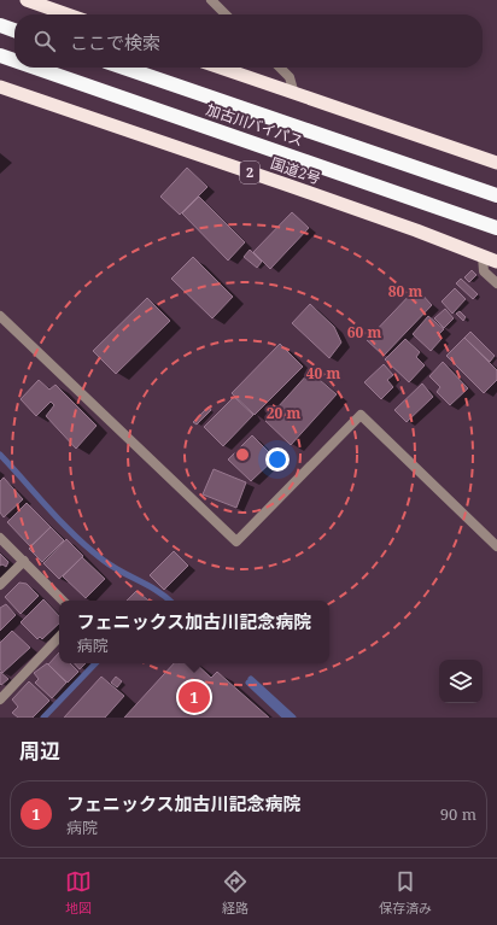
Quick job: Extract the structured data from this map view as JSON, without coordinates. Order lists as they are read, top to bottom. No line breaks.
{"streets":{"highway":["加古川バイパス","国道2号","2"]},"page":{"search":"ここで検索","popup":["フェニックス加古川記念病院","病院"],"pins":"1","heading":"周辺","list":[{"mark":"1","name":"フェニックス加古川記念病院","note":"病院","value":"90 m"}],"nav":["地図","経路","保存済み"]},"rings":["80 m","60 m","40 m","20 m"]}
